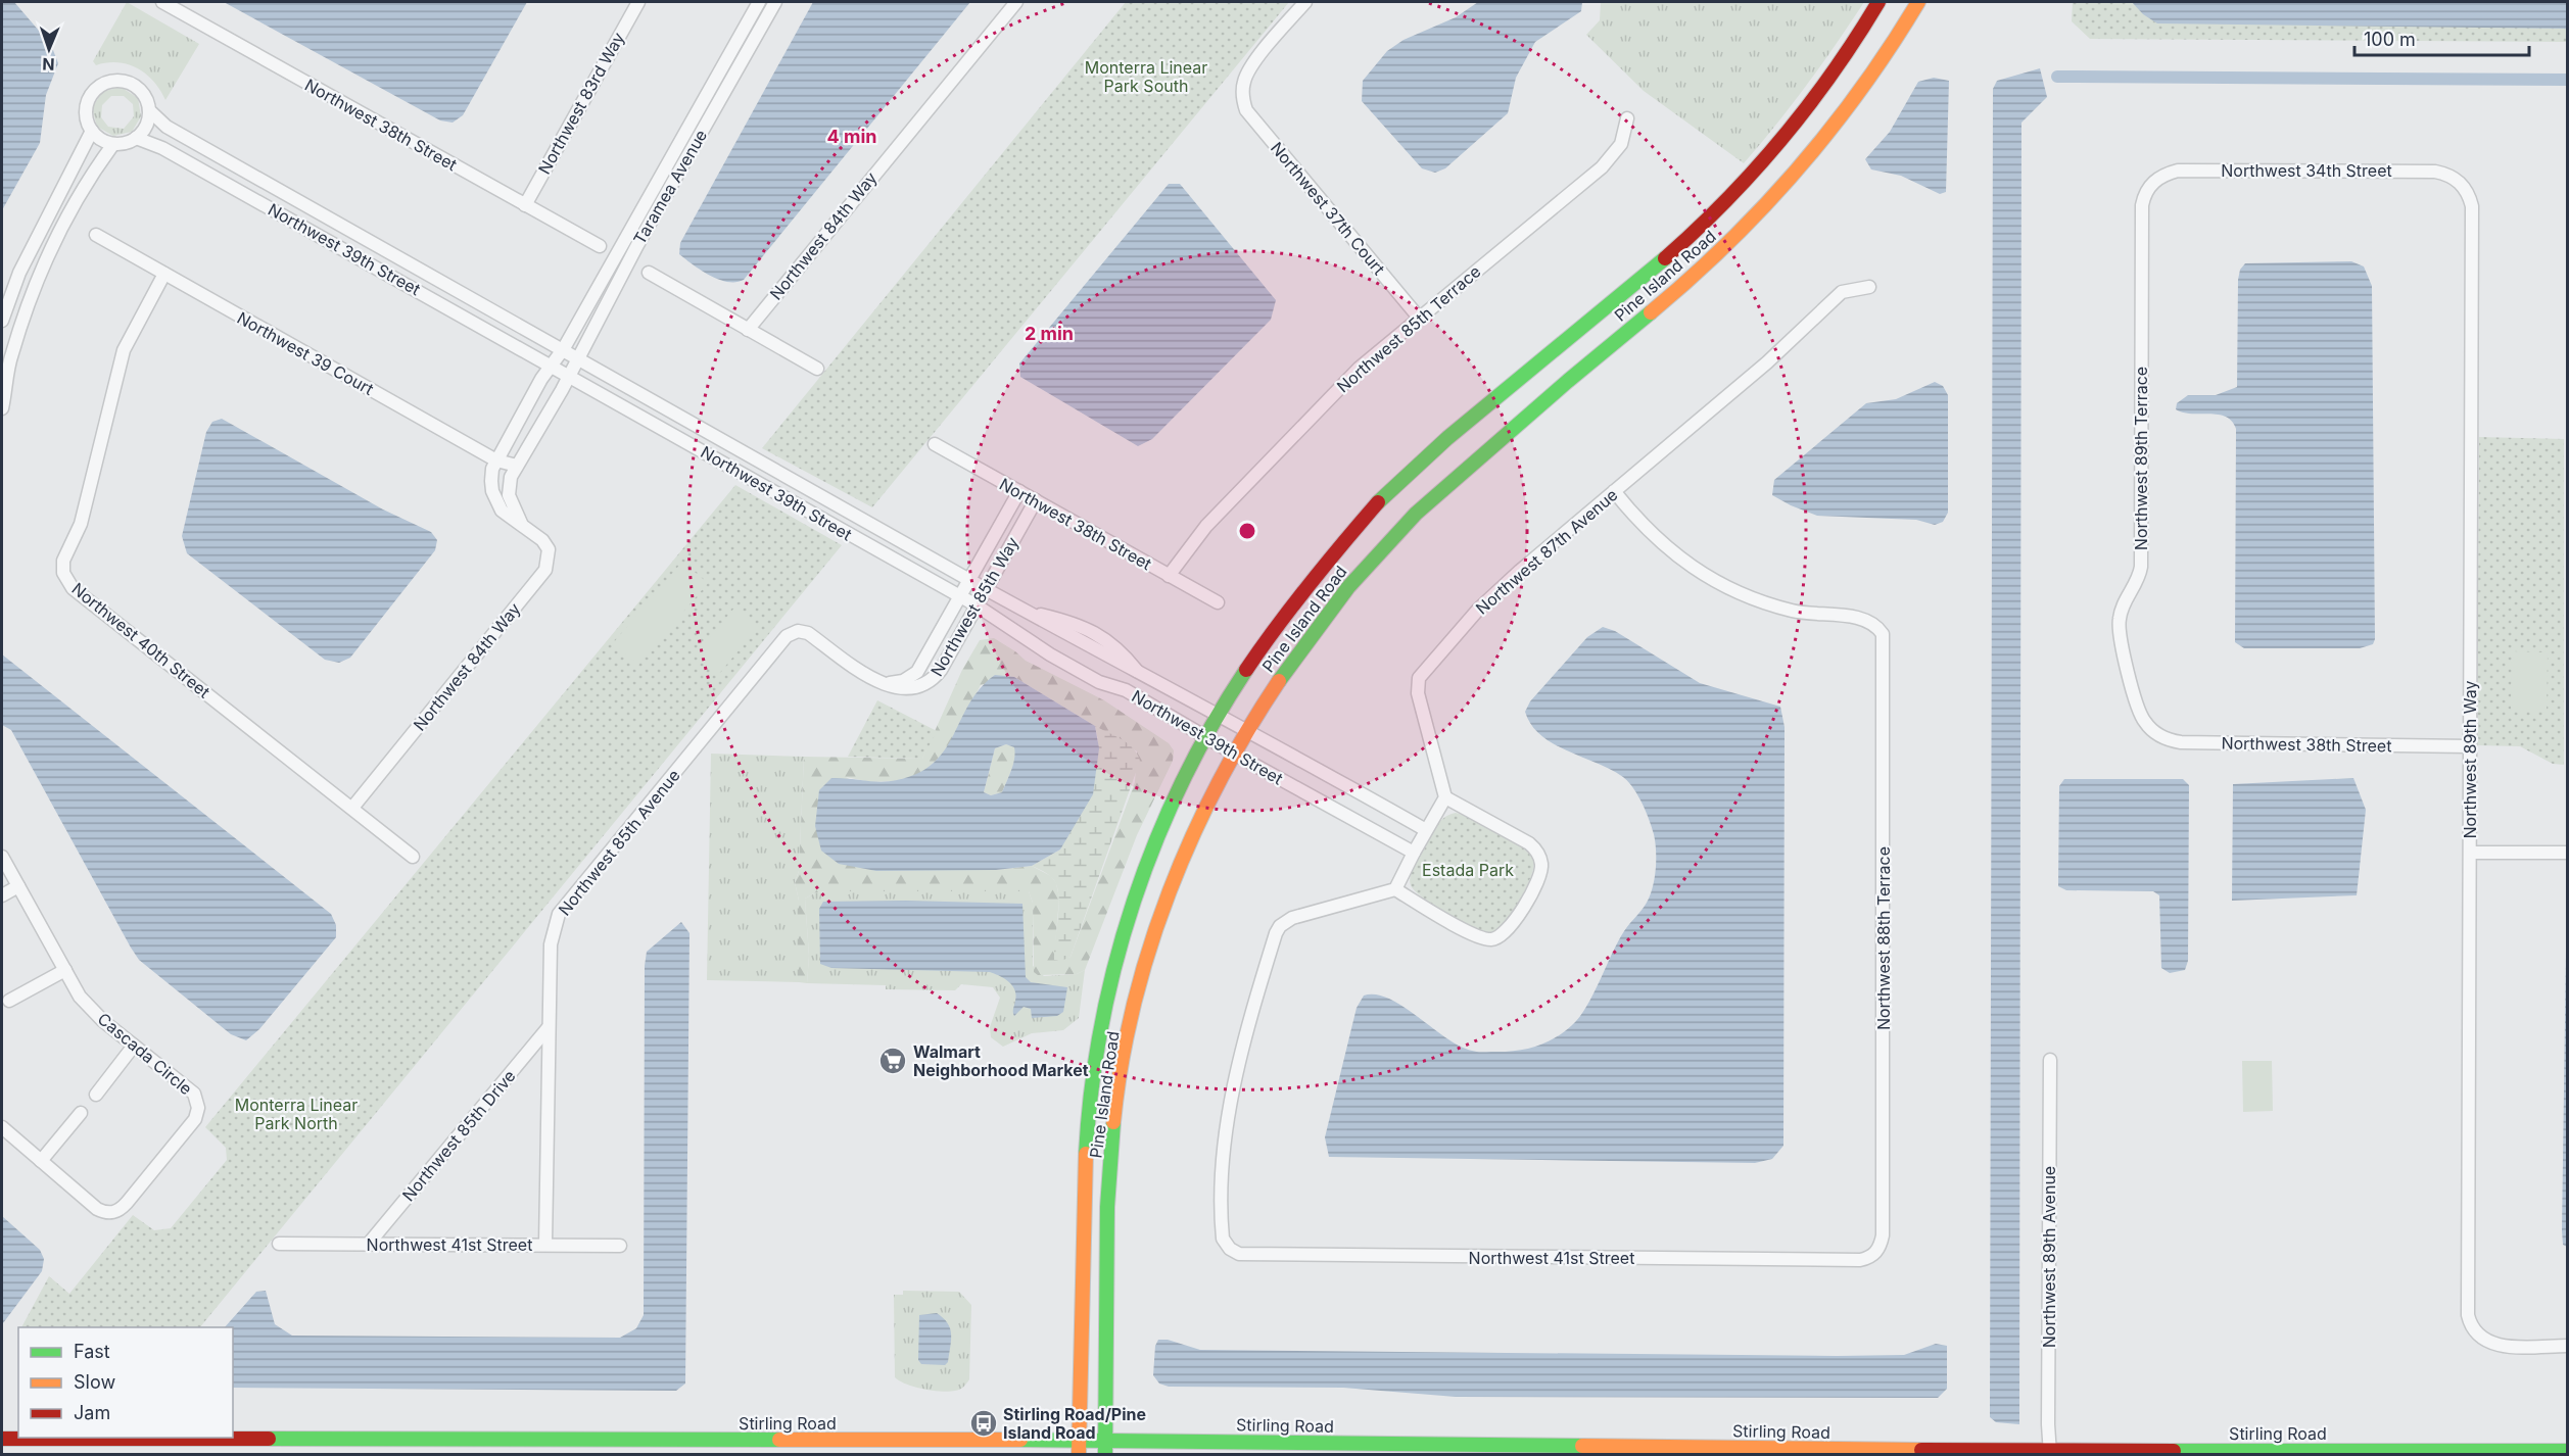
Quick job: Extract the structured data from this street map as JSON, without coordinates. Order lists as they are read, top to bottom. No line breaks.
{"streets":{"main road":["Pine Island Road","Stirling Road"],"street":["Northwest 83rd Way","Northwest 38th Street","Northwest 34th Street","Taramea Avenue","Northwest 37th Court","Northwest 84th Way","Northwest 39th Street","Northwest 85th Terrace","Northwest 39 Court","Northwest 89th Terrace","Northwest 87th Avenue","Northwest 85th Way","Northwest 40th Street","Northwest 89th Way","Northwest 85th Avenue","Northwest 88th Terrace","Cascada Circle","Northwest 85th Drive","Northwest 41st Street","Northwest 89th Avenue"]},"crossings":[["Northwest 83rd Way","Northwest 38th Street"],["Northwest 38th Street","Northwest 85th Terrace"],["Northwest 38th Street","Northwest 89th Terrace"],["Northwest 38th Street","Northwest 85th Way"],["Northwest 38th Street","Northwest 89th Way"],["Northwest 34th Street","Northwest 89th Terrace"],["Northwest 34th Street","Northwest 89th Way"],["Taramea Avenue","Northwest 84th Way"],["Taramea Avenue","Northwest 39th Street"],["Taramea Avenue","Northwest 39 Court"],["Northwest 37th Court","Northwest 85th Terrace"],["Northwest 84th Way","Northwest 40th Street"],["Northwest 39th Street","Pine Island Road"],["Northwest 39th Street","Northwest 85th Way"],["Pine Island Road","Stirling Road"],["Northwest 39 Court","Northwest 40th Street"],["Northwest 87th Avenue","Northwest 88th Terrace"],["Northwest 85th Way","Northwest 85th Avenue"],["Northwest 85th Avenue","Northwest 85th Drive"],["Northwest 85th Avenue","Northwest 41st Street"],["Northwest 88th Terrace","Northwest 41st Street"],["Northwest 85th Drive","Northwest 41st Street"],["Northwest 89th Avenue","Stirling Road"]],"parks":["Monterra Linear Park South","Estada Park","Monterra Linear Park North"],"places":{"supermarket":["Walmart Neighborhood Market"],"bus stop":["Stirling Road/Pine Island Road"]},"legend":["Fast","Slow","Jam"],"scale_bar":"100 m","north":"bottom","rings":["4 min","2 min"]}
